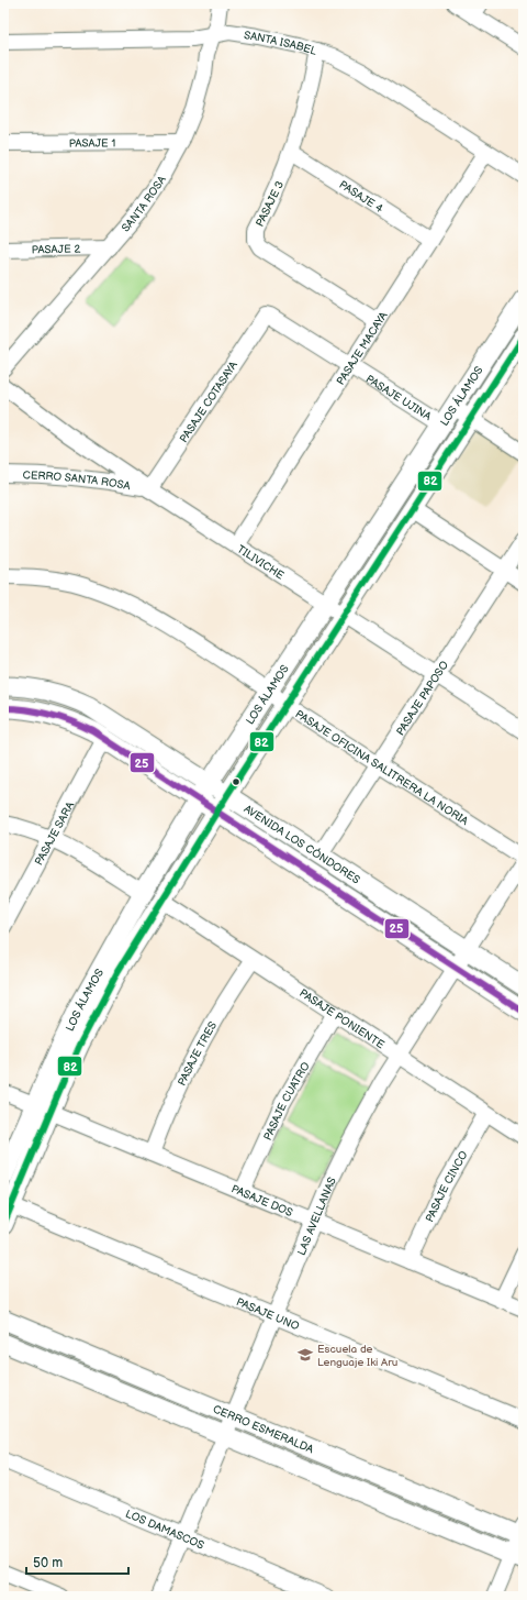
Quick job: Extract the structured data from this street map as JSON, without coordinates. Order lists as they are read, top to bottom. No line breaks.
{"streets":{"street":["SANTA ISABEL","PASAJE 1","PASAJE 4","SANTA ROSA","PASAJE 3","PASAJE 2","PASAJE MACAYA","PASAJE UJINA","LOS ÁLAMOS","PASAJE COTASAYA","CERRO SANTA ROSA","TILIVICHE","PASAJE PAPOSO","PASAJE OFICINA SALITRERA LA NORIA","PASAJE SARA","AVENIDA LOS CÓNDORES","PASAJE PONIENTE","PASAJE TRES","PASAJE CUATRO","PASAJE CINCO","PASAJE DOS","LAS AVELLANAS","PASAJE UNO","CERRO ESMERALDA","LOS DAMASCOS"]},"crossings":[["SANTA ISABEL","SANTA ROSA"],["SANTA ISABEL","PASAJE 3"],["SANTA ISABEL","PASAJE MACAYA"],["PASAJE 1","SANTA ROSA"],["PASAJE 4","PASAJE 3"],["PASAJE 4","PASAJE MACAYA"],["SANTA ROSA","PASAJE 2"],["PASAJE 3","PASAJE MACAYA"],["PASAJE MACAYA","PASAJE UJINA"],["PASAJE MACAYA","TILIVICHE"],["PASAJE UJINA","LOS ÁLAMOS"],["PASAJE UJINA","PASAJE COTASAYA"],["LOS ÁLAMOS","TILIVICHE"],["LOS ÁLAMOS","PASAJE OFICINA SALITRERA LA NORIA"],["LOS ÁLAMOS","AVENIDA LOS CÓNDORES"],["LOS ÁLAMOS","PASAJE PONIENTE"],["LOS ÁLAMOS","PASAJE DOS"],["LOS ÁLAMOS","PASAJE UNO"],["PASAJE COTASAYA","CERRO SANTA ROSA"],["PASAJE COTASAYA","TILIVICHE"],["CERRO SANTA ROSA","TILIVICHE"],["TILIVICHE","PASAJE PAPOSO"],["PASAJE PAPOSO","PASAJE OFICINA SALITRERA LA NORIA"],["PASAJE PAPOSO","AVENIDA LOS CÓNDORES"],["PASAJE SARA","AVENIDA LOS CÓNDORES"],["AVENIDA LOS CÓNDORES","LAS AVELLANAS"],["PASAJE PONIENTE","PASAJE TRES"],["PASAJE PONIENTE","PASAJE CUATRO"],["PASAJE PONIENTE","PASAJE CINCO"],["PASAJE PONIENTE","LAS AVELLANAS"],["PASAJE TRES","PASAJE DOS"],["PASAJE CUATRO","PASAJE DOS"],["PASAJE CINCO","PASAJE DOS"],["PASAJE DOS","LAS AVELLANAS"],["LAS AVELLANAS","PASAJE UNO"],["LAS AVELLANAS","CERRO ESMERALDA"],["LAS AVELLANAS","LOS DAMASCOS"]],"places":{"school or university":["Escuela de Lenguaje Iki Aru"]},"lines":["transit line 82","transit line 25"],"scale_bar":"50 m"}
